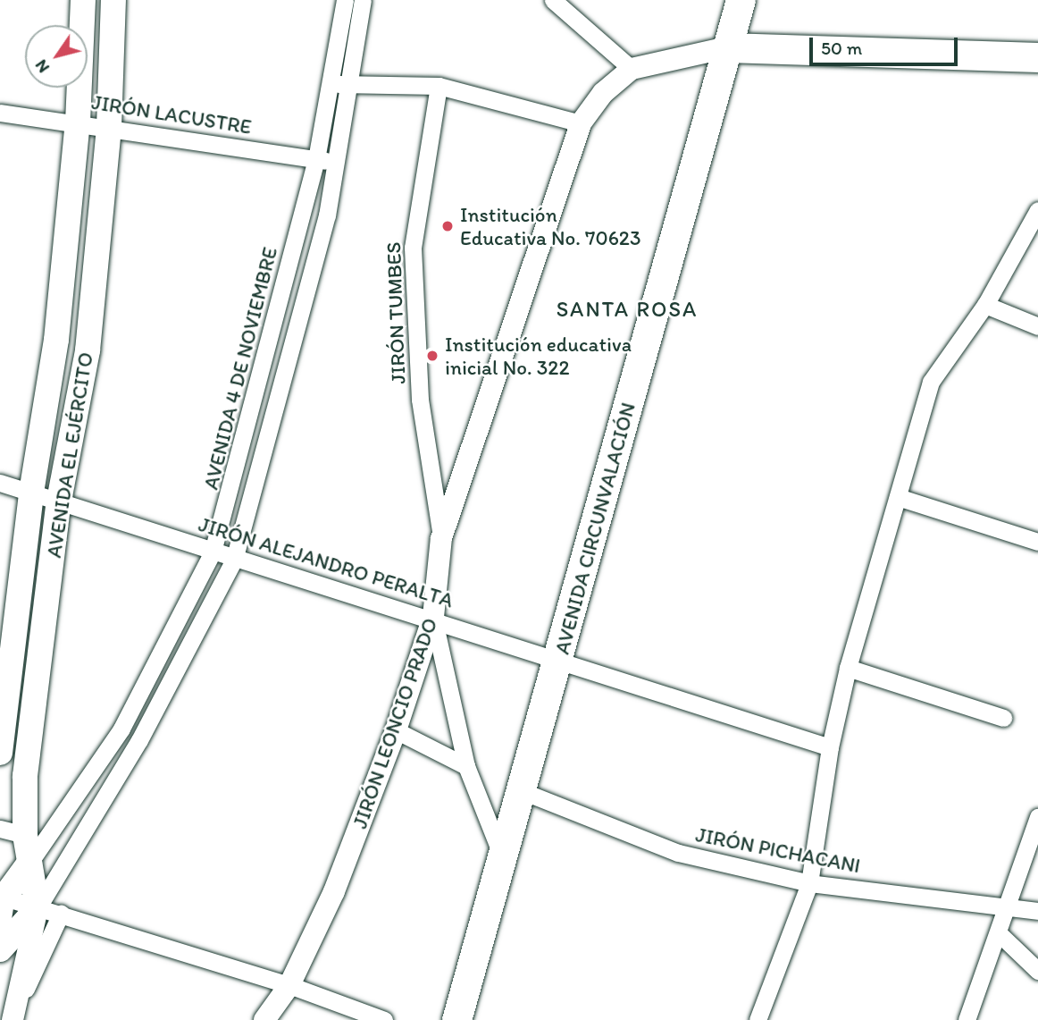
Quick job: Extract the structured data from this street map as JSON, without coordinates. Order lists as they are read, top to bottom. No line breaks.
{"streets":{"highway":["AVENIDA CIRCUNVALACIÓN","JIRÓN LEONCIO PRADO"],"main road":["AVENIDA EL EJÉRCITO"],"street":["JIRÓN LACUSTRE","JIRÓN TUMBES","AVENIDA 4 DE NOVIEMBRE","JIRÓN ALEJANDRO PERALTA","JIRÓN PICHACANI"]},"crossings":[["JIRÓN LACUSTRE","AVENIDA 4 DE NOVIEMBRE"],["JIRÓN LACUSTRE","AVENIDA EL EJÉRCITO"],["JIRÓN TUMBES","JIRÓN LEONCIO PRADO"],["AVENIDA 4 DE NOVIEMBRE","AVENIDA EL EJÉRCITO"],["AVENIDA 4 DE NOVIEMBRE","JIRÓN ALEJANDRO PERALTA"],["AVENIDA EL EJÉRCITO","JIRÓN ALEJANDRO PERALTA"],["AVENIDA CIRCUNVALACIÓN","JIRÓN ALEJANDRO PERALTA"],["AVENIDA CIRCUNVALACIÓN","JIRÓN LEONCIO PRADO"],["AVENIDA CIRCUNVALACIÓN","JIRÓN PICHACANI"],["JIRÓN ALEJANDRO PERALTA","JIRÓN LEONCIO PRADO"]],"districts":["SANTA ROSA"],"places":["Institución Educativa No. 70623","Institución educativa inicial No. 322"],"scale_bar":"50 m","north":"bottom left"}
